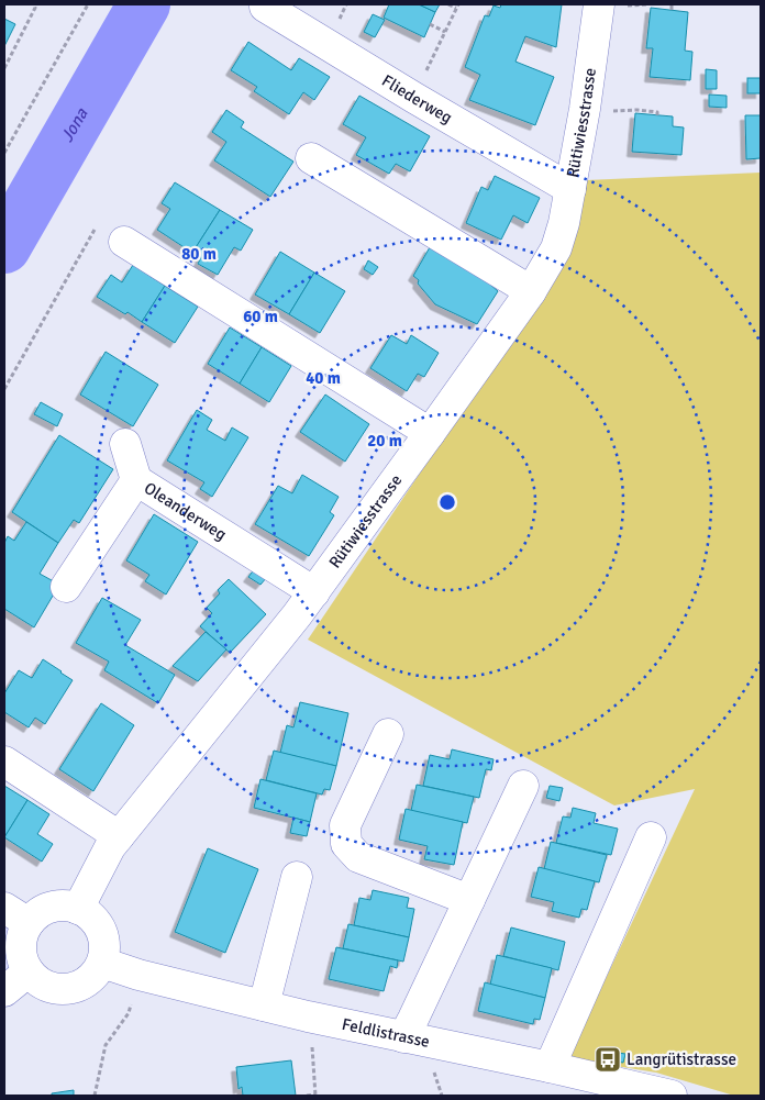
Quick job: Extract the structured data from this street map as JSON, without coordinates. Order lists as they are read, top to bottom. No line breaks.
{"streets":{"street":["Fliederweg","Rütiwiesstrasse","Oleanderweg","Feldlistrasse"]},"crossings":[["Fliederweg","Rütiwiesstrasse"],["Rütiwiesstrasse","Oleanderweg"],["Rütiwiesstrasse","Feldlistrasse"]],"water":["Jona"],"places":{"bus stop":["Langrütistrasse"]},"rings":["80 m","60 m","40 m","20 m"]}
